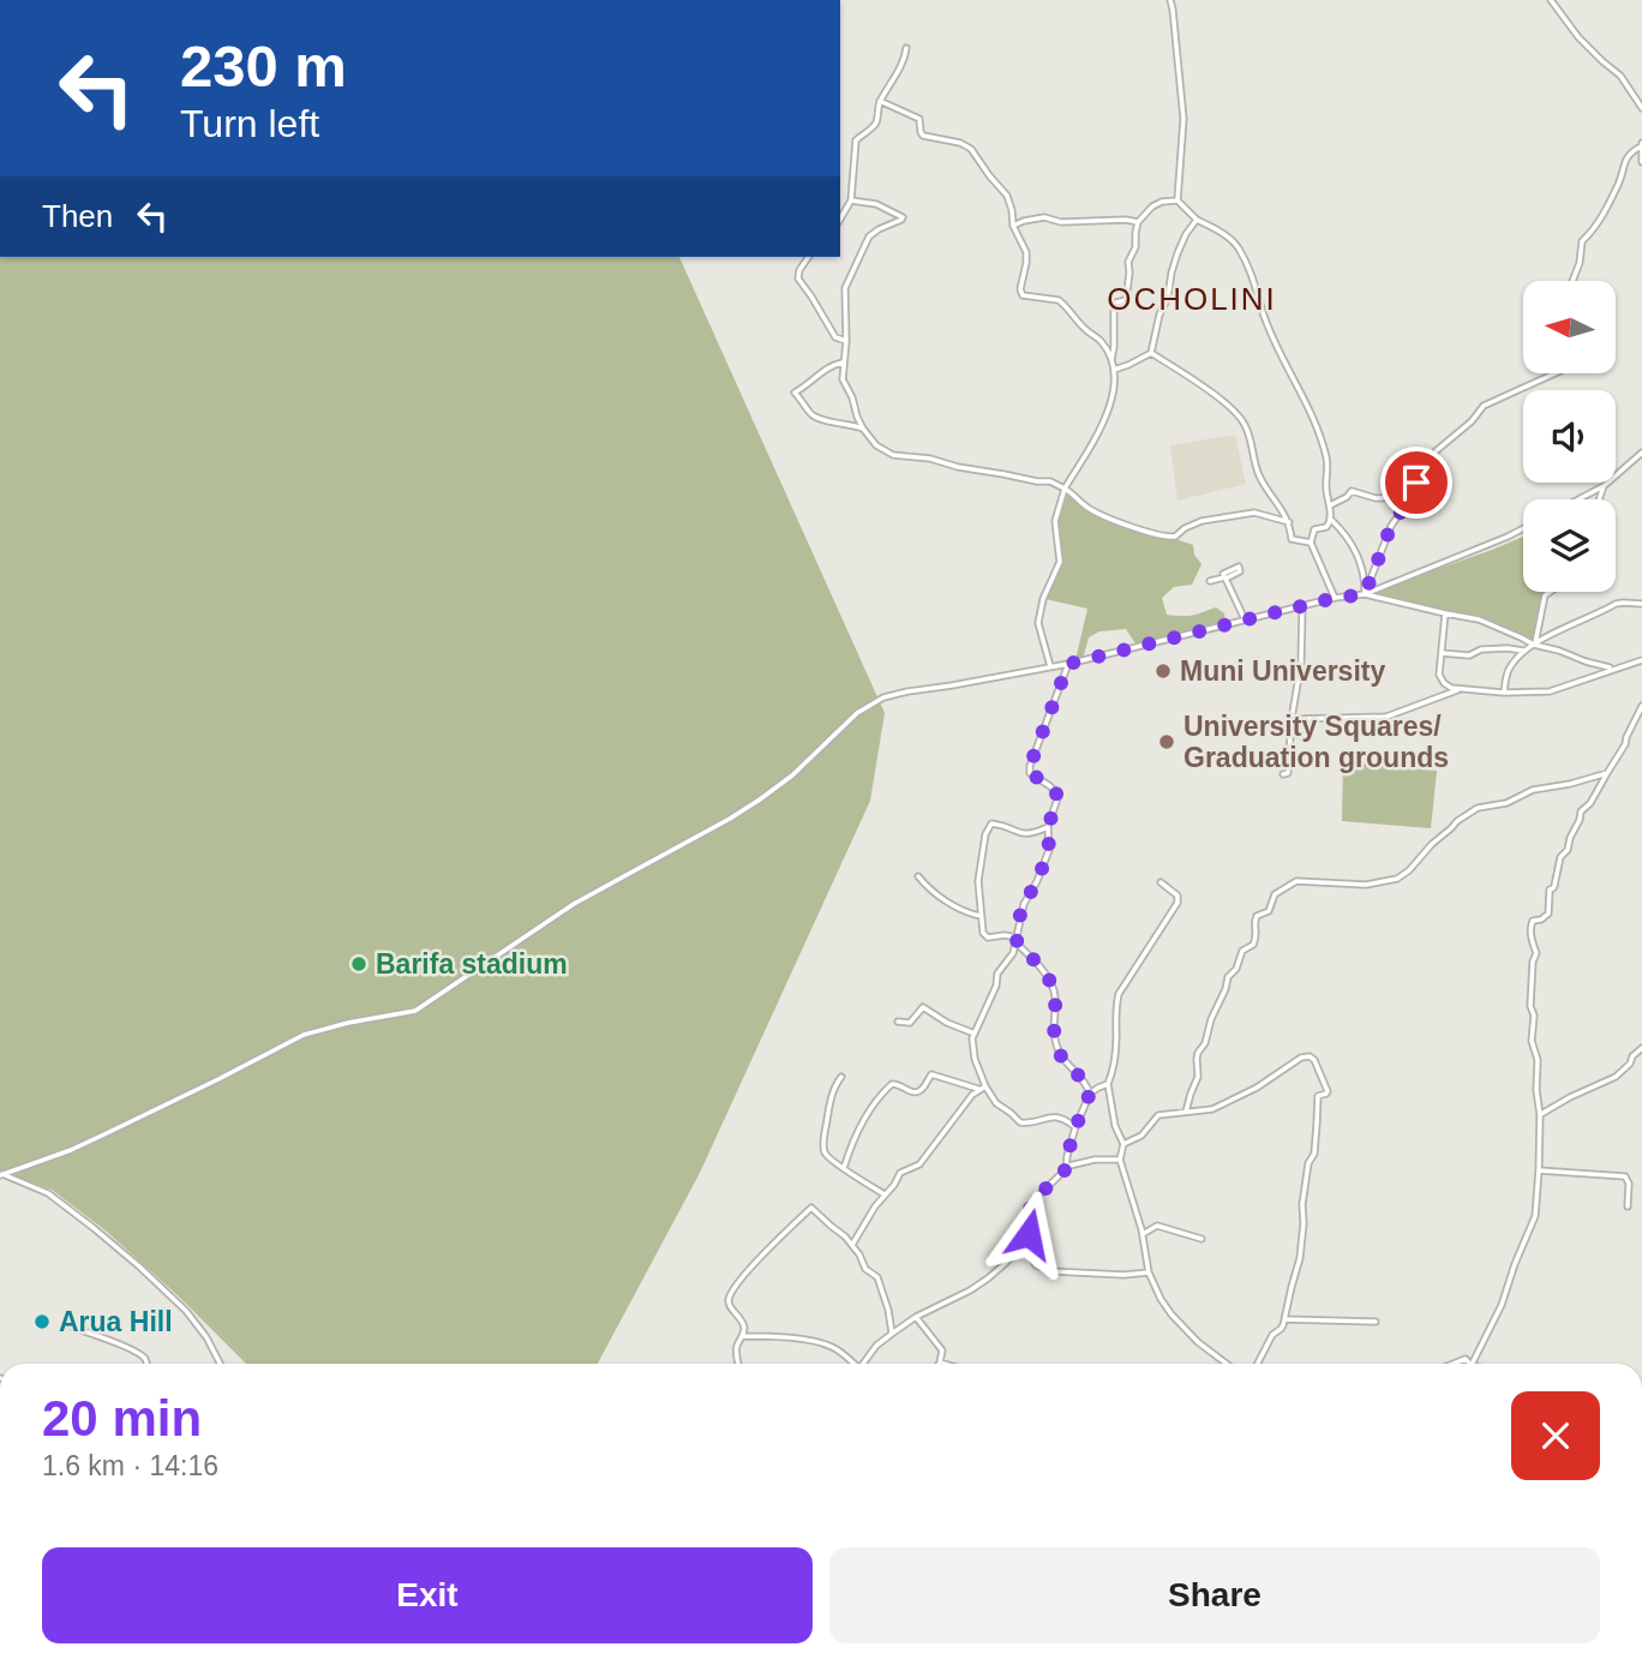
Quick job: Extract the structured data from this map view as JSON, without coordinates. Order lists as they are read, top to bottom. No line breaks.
{"districts":["OCHOLINI"],"places":["Muni University","University Squares/ Graduation grounds","Barifa stadium","Arua Hill"],"north":"left","page":{"turn":["230 m","Turn left"],"then":"Then","heading":["20 min","1.6 km · 14:16"],"buttons":["Exit","Share"]}}
